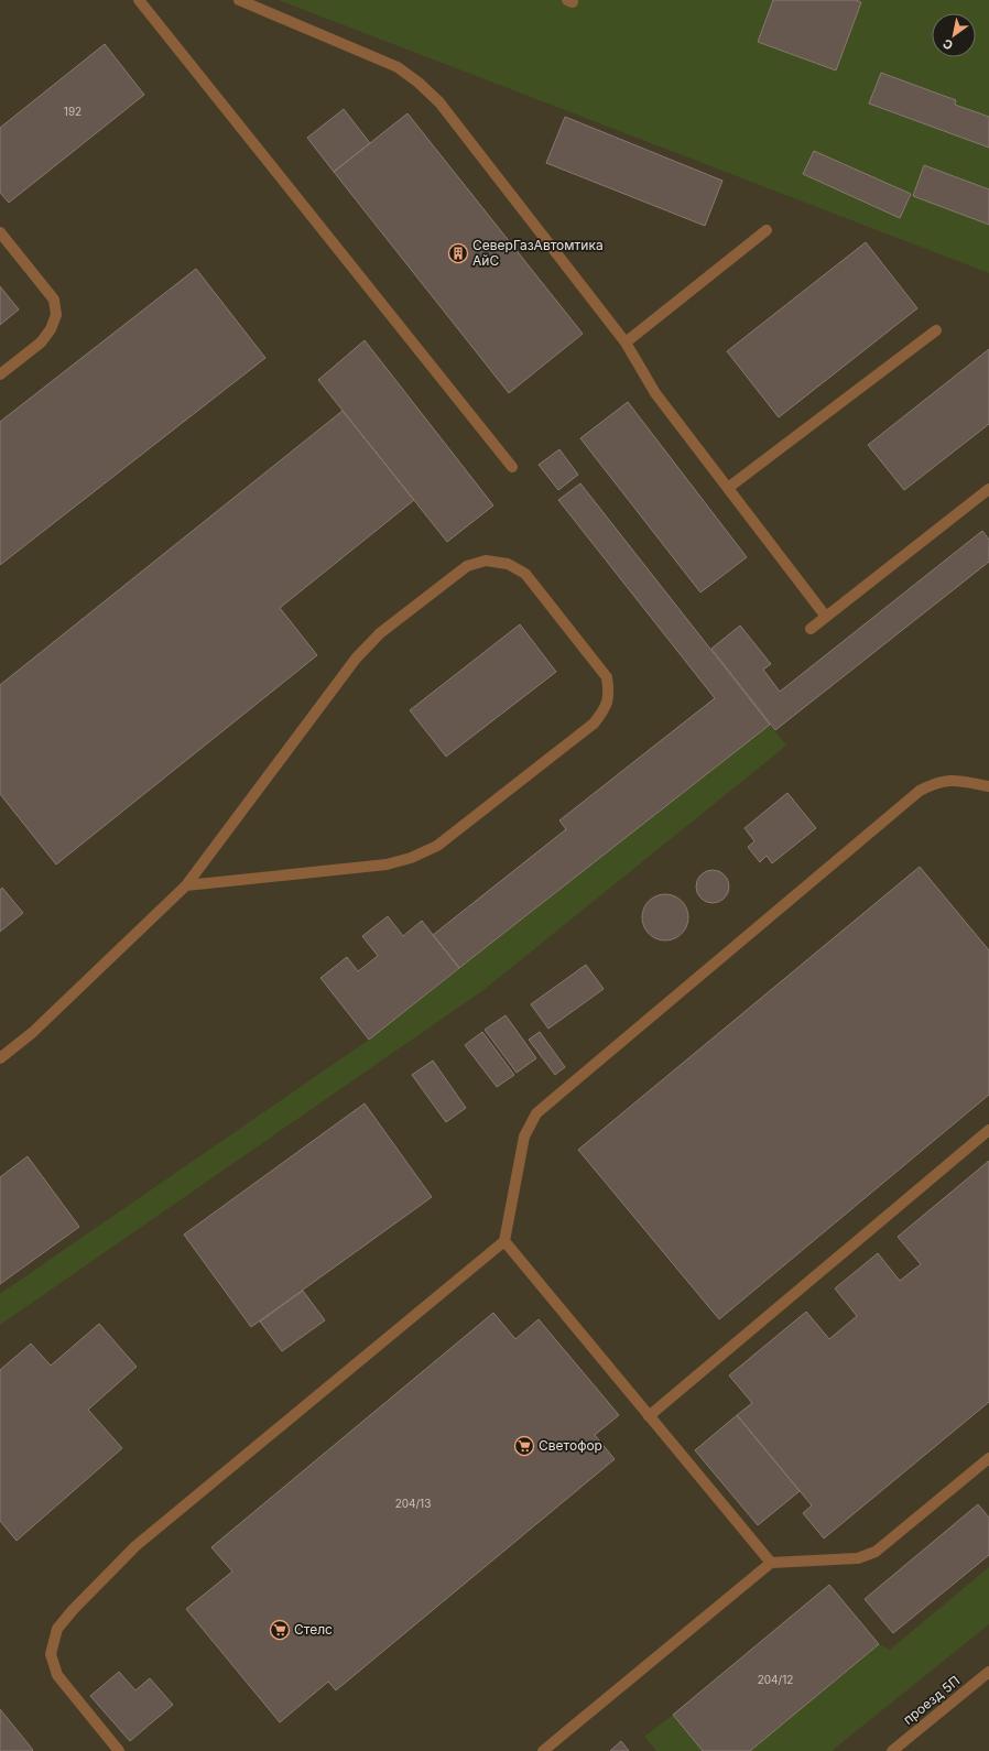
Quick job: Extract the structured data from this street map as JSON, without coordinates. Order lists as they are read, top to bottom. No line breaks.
{"streets":{"street":["проезд 5П"]},"places":{"building":["СеверГазАвтомтика АйС"],"supermarket":["Светофор","Стелс"]},"house_numbers":["192","204/13","204/12"],"north":"bottom left"}
